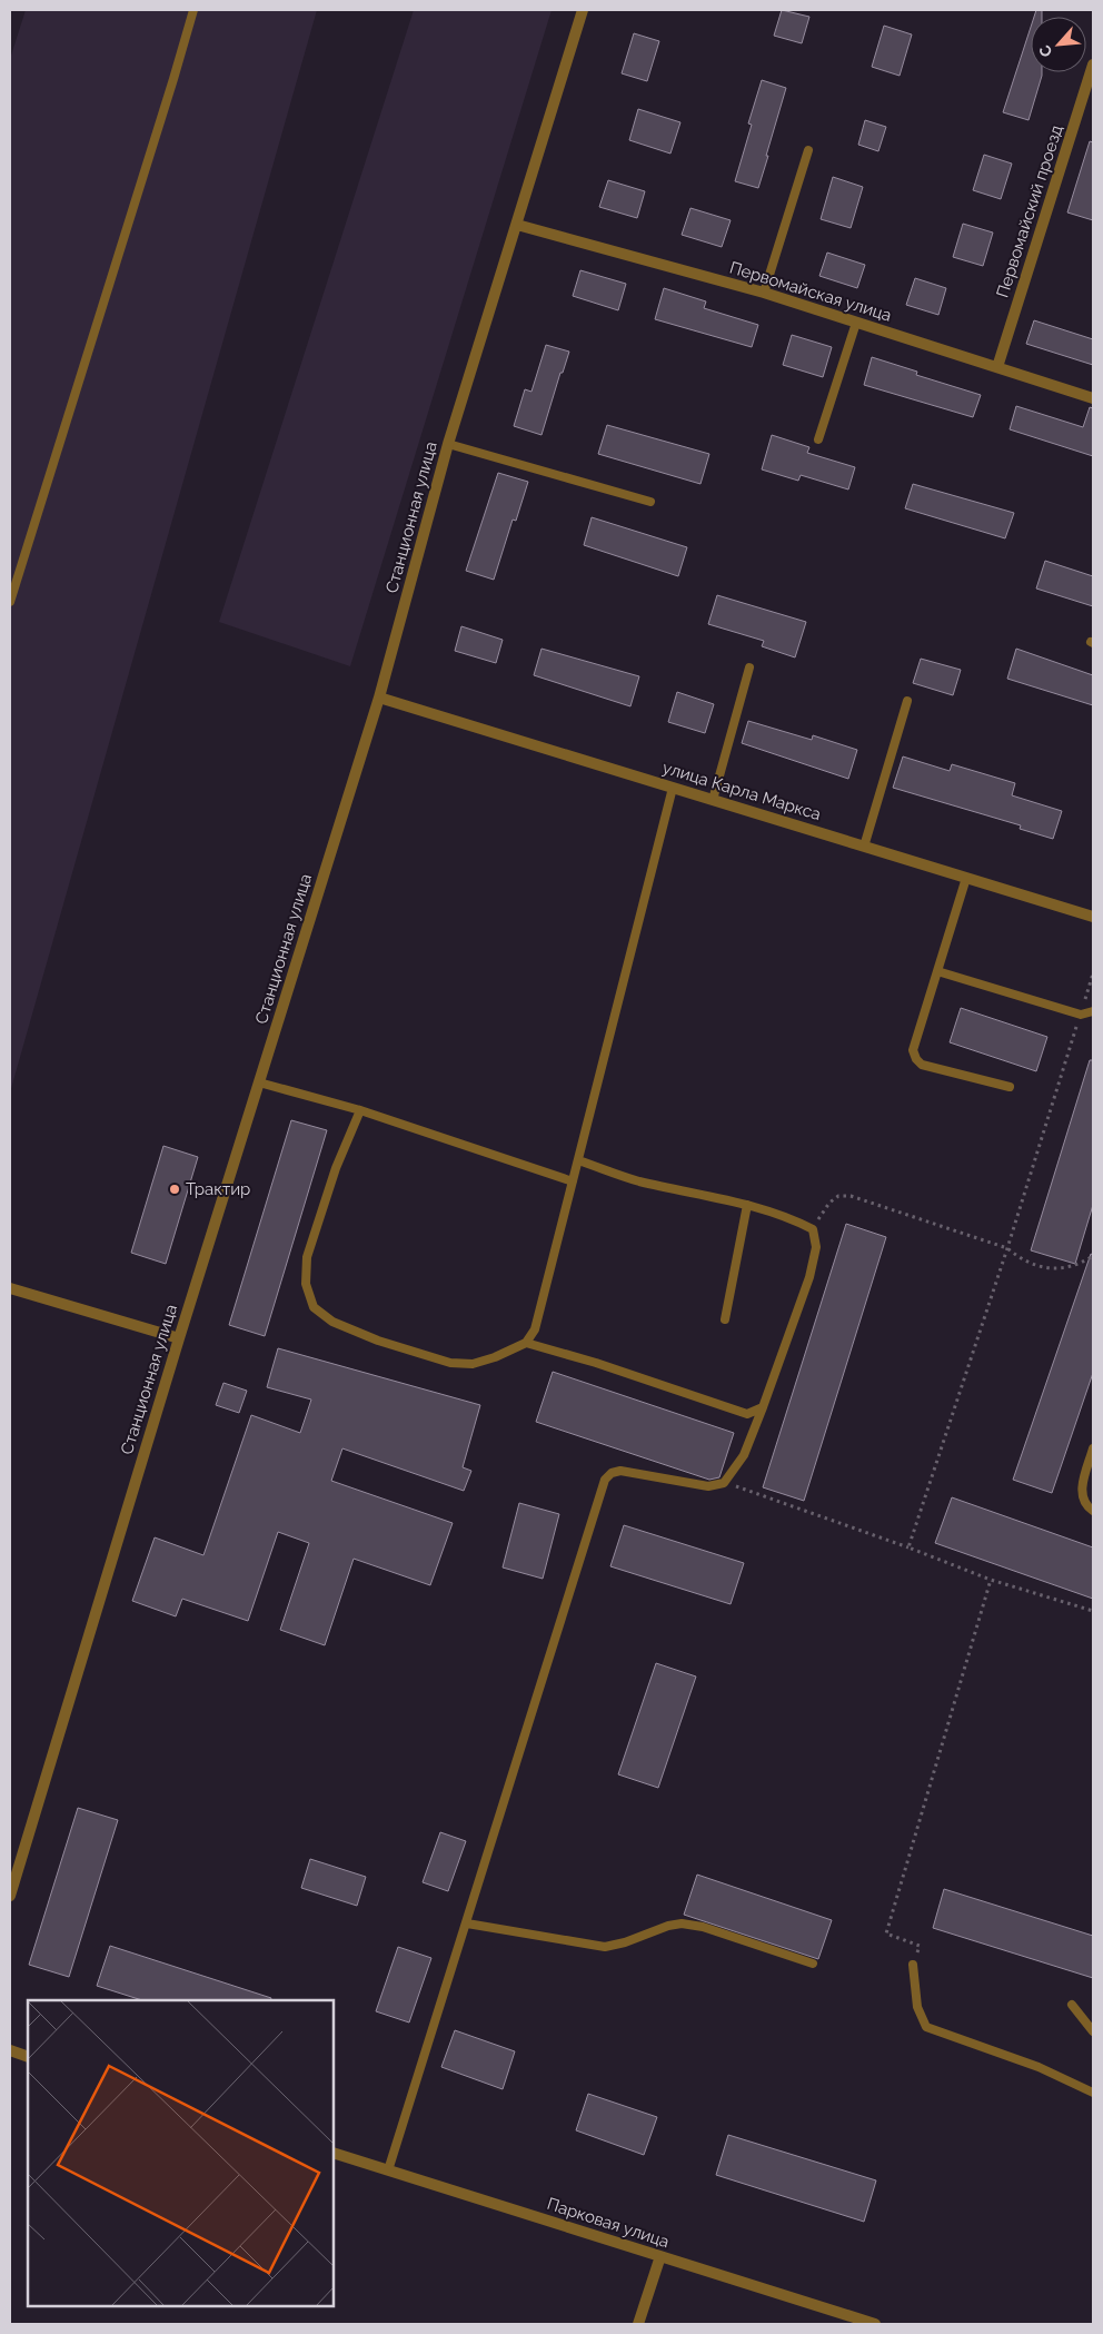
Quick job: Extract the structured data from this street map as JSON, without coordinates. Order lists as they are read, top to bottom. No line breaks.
{"streets":{"street":["Первомайский проезд","Первомайская улица","Станционная улица","улица Карла Маркса","Парковая улица"]},"crossings":[["Первомайский проезд","Первомайская улица"],["Первомайская улица","Станционная улица"],["Станционная улица","улица Карла Маркса"]],"places":["Трактир"],"north":"bottom left"}
